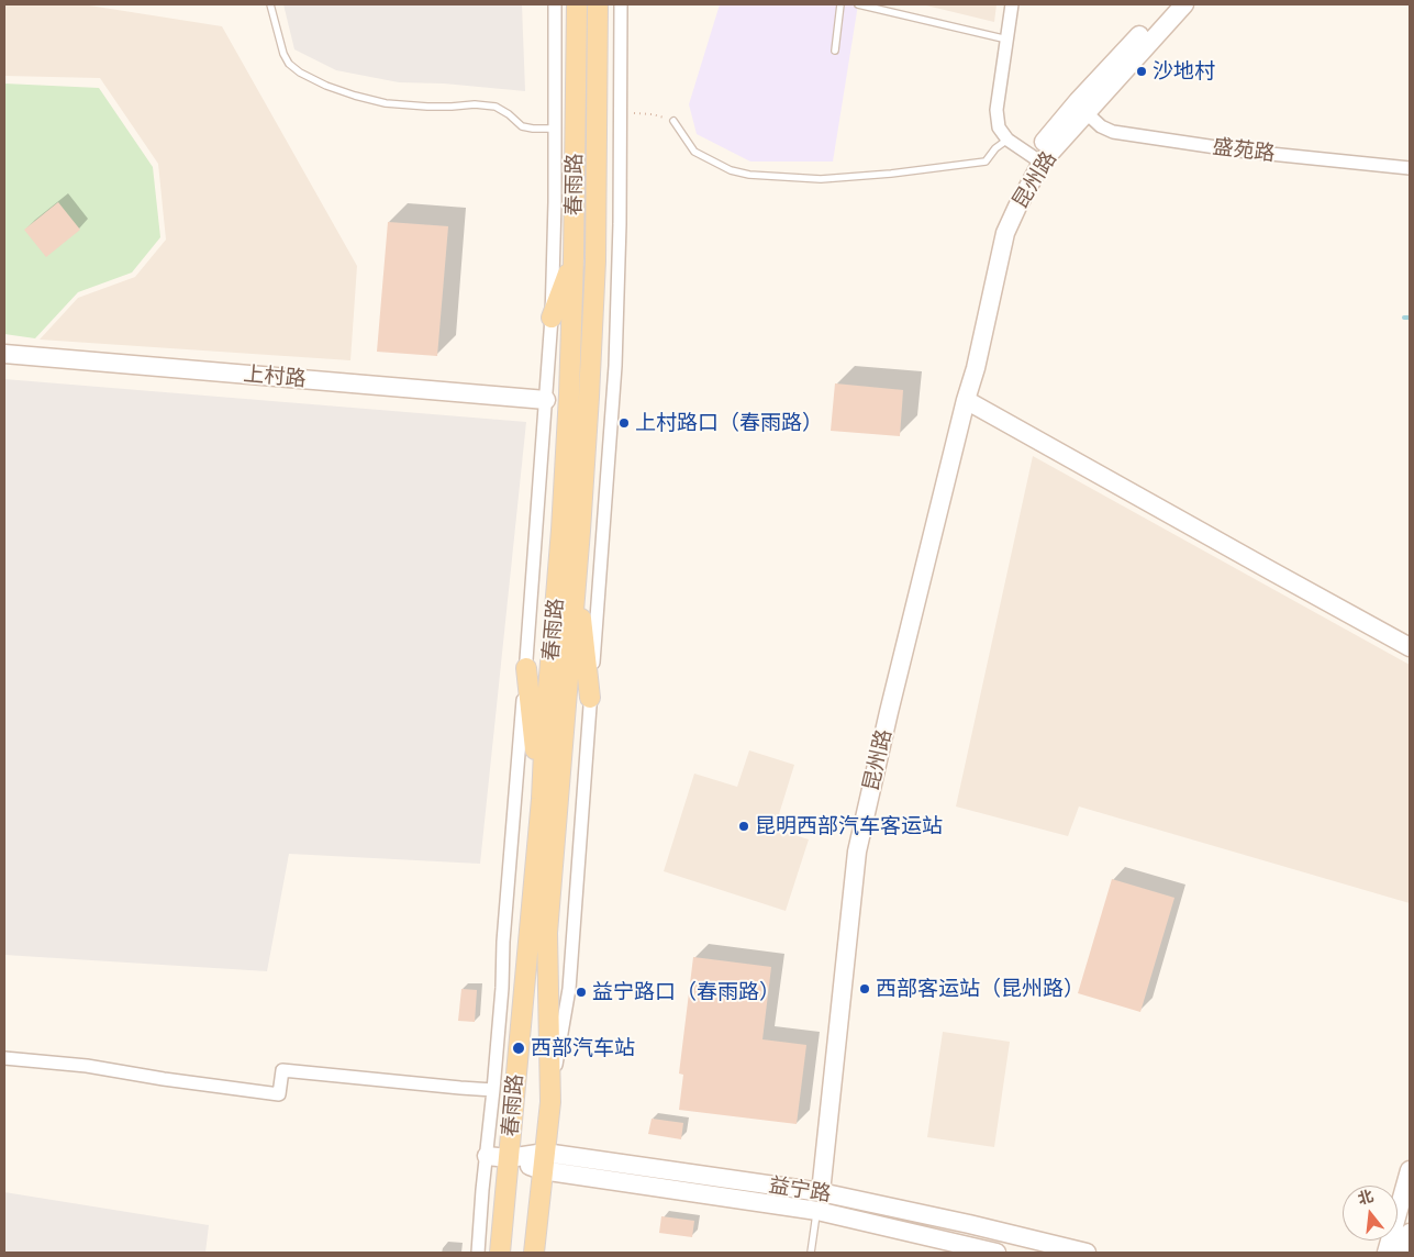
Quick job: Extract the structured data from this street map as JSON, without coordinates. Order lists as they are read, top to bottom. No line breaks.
{"streets":{"main road":["昆州路","春雨路","上村路","益宁路"],"street":["盛苑路"]},"crossings":[["盛苑路","昆州路"],["昆州路","益宁路"],["春雨路","益宁路"]],"places":["沙地村","上村路口（春雨路）","昆明西部汽车客运站","西部客运站（昆州路）","益宁路口（春雨路）","西部汽车站"],"north":"top"}
